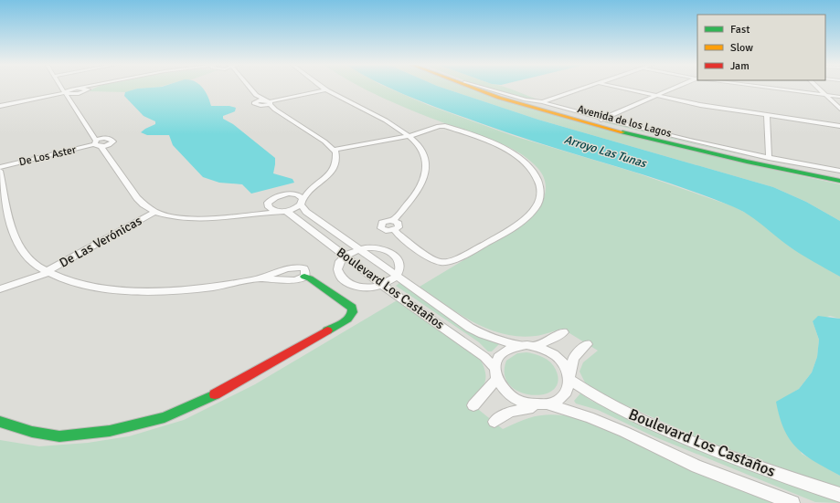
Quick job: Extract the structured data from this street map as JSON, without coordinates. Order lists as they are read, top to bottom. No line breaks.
{"streets":{"street":["Avenida de los Lagos","De Los Aster","De Las Verónicas","Boulevard Los Castaños"]},"water":["Arroyo Las Tunas"],"legend":["Fast","Slow","Jam"]}
